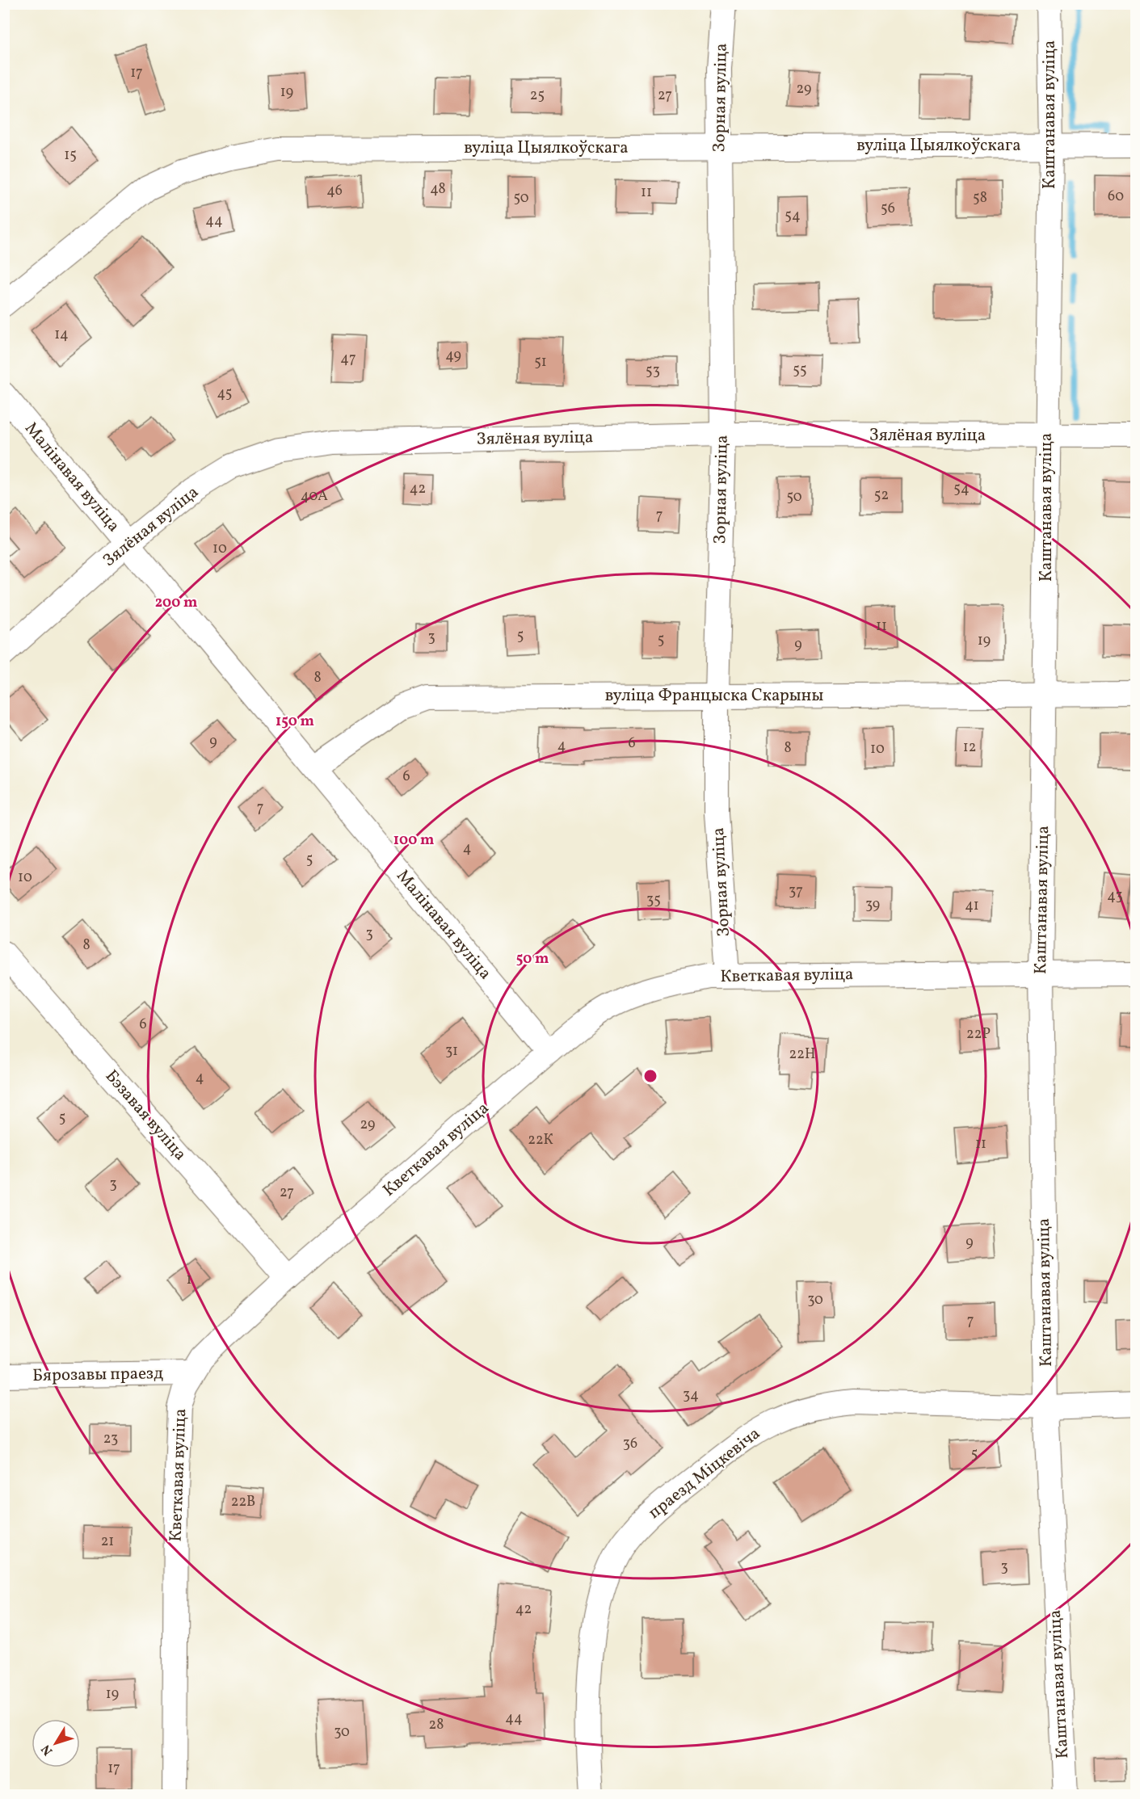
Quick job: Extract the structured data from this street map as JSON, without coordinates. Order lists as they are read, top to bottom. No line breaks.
{"streets":{"street":["Зорная вуліца","Каштанавая вуліца","вуліца Цыялкоўскага","Зялёная вуліца","Малінавая вуліца","вуліца Францыска Скарыны","Кветкавая вуліца","Бэзавая вуліца","Бярозавы праезд","праезд Міцкевіча"]},"crossings":[["Зорная вуліца","вуліца Цыялкоўскага"],["Зорная вуліца","Зялёная вуліца"],["Зорная вуліца","вуліца Францыска Скарыны"],["Зорная вуліца","Кветкавая вуліца"],["Каштанавая вуліца","вуліца Цыялкоўскага"],["Каштанавая вуліца","Зялёная вуліца"],["Каштанавая вуліца","вуліца Францыска Скарыны"],["Каштанавая вуліца","Кветкавая вуліца"],["Каштанавая вуліца","праезд Міцкевіча"],["Зялёная вуліца","Малінавая вуліца"],["Малінавая вуліца","вуліца Францыска Скарыны"],["Малінавая вуліца","Кветкавая вуліца"],["Кветкавая вуліца","Бэзавая вуліца"],["Кветкавая вуліца","Бярозавы праезд"]],"house_numbers":["17","29","19","25","27","15","48","46","11","60","50","58","56","54","44","14","49","47","51","55","53","45","42","54","52","40А","50","7","10","11","5","3","5","19","9","8","9","6","4","12","8","10","6","7","4","5","10","37","43","35","39","41","3","8","6","22Р","31","22Н","4","5","29","22К","11","3","27","9","1","30","7","34","23","36","5","22В","21","3","42","19","44","28","30","17"],"north":"bottom left","rings":["200 m","150 m","100 m","50 m"]}
